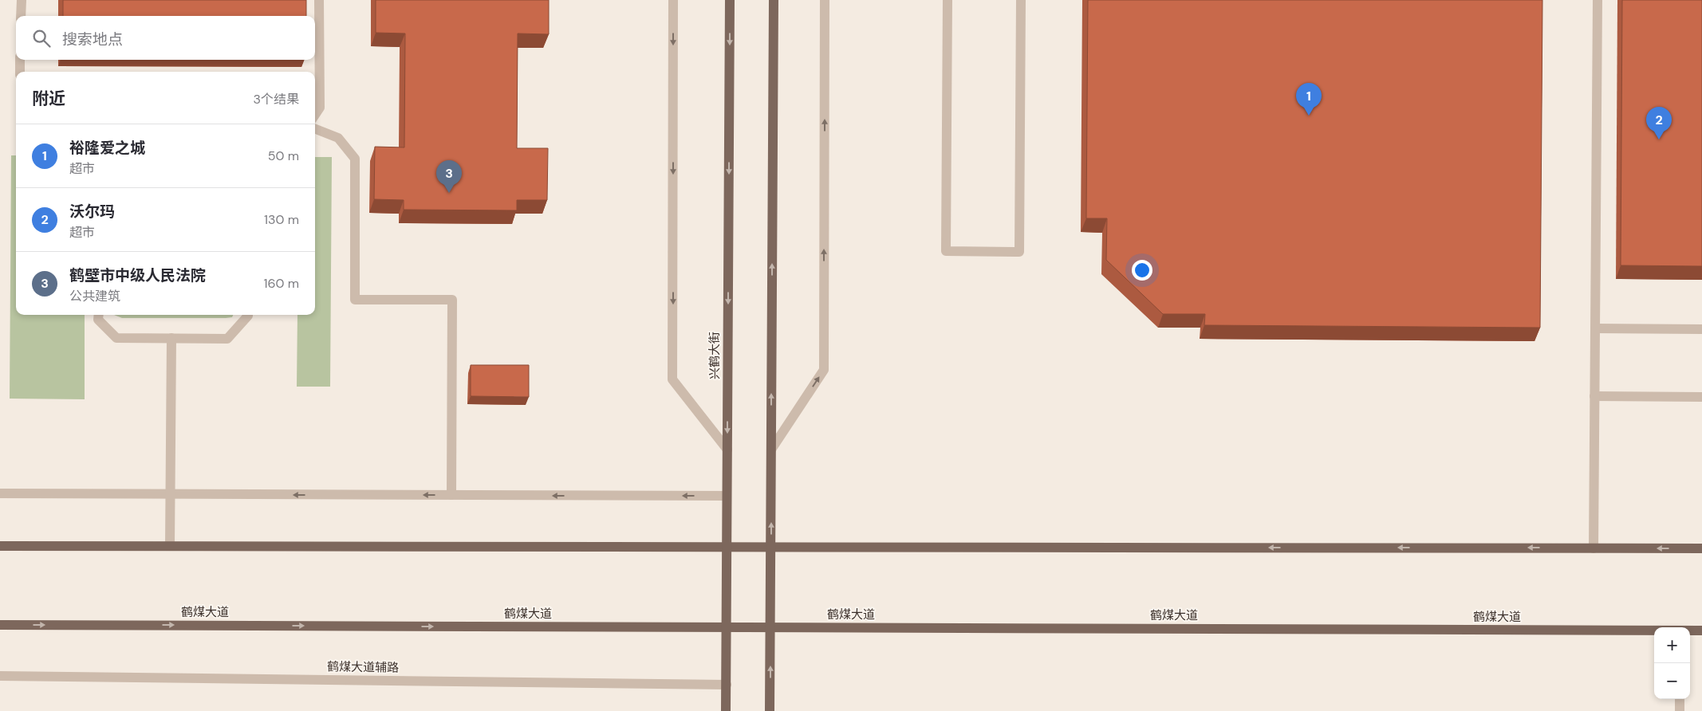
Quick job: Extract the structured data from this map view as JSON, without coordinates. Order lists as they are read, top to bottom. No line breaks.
{"streets":{"main road":["兴鹤大街","鹤煤大道"],"street":["鹤煤大道辅路"]},"crossings":[["兴鹤大街","鹤煤大道"],["兴鹤大街","鹤煤大道辅路"]],"page":{"search":"搜索地点","heading":["附近","3个结果"],"pins":["1","2","3"],"list":[{"mark":"1","name":"裕隆爱之城","note":"超市","value":"50 m"},{"mark":"2","name":"沃尔玛","note":"超市","value":"130 m"},{"mark":"3","name":"鹤壁市中级人民法院","note":"公共建筑","value":"160 m"}],"map_buttons":["+","−"]}}
